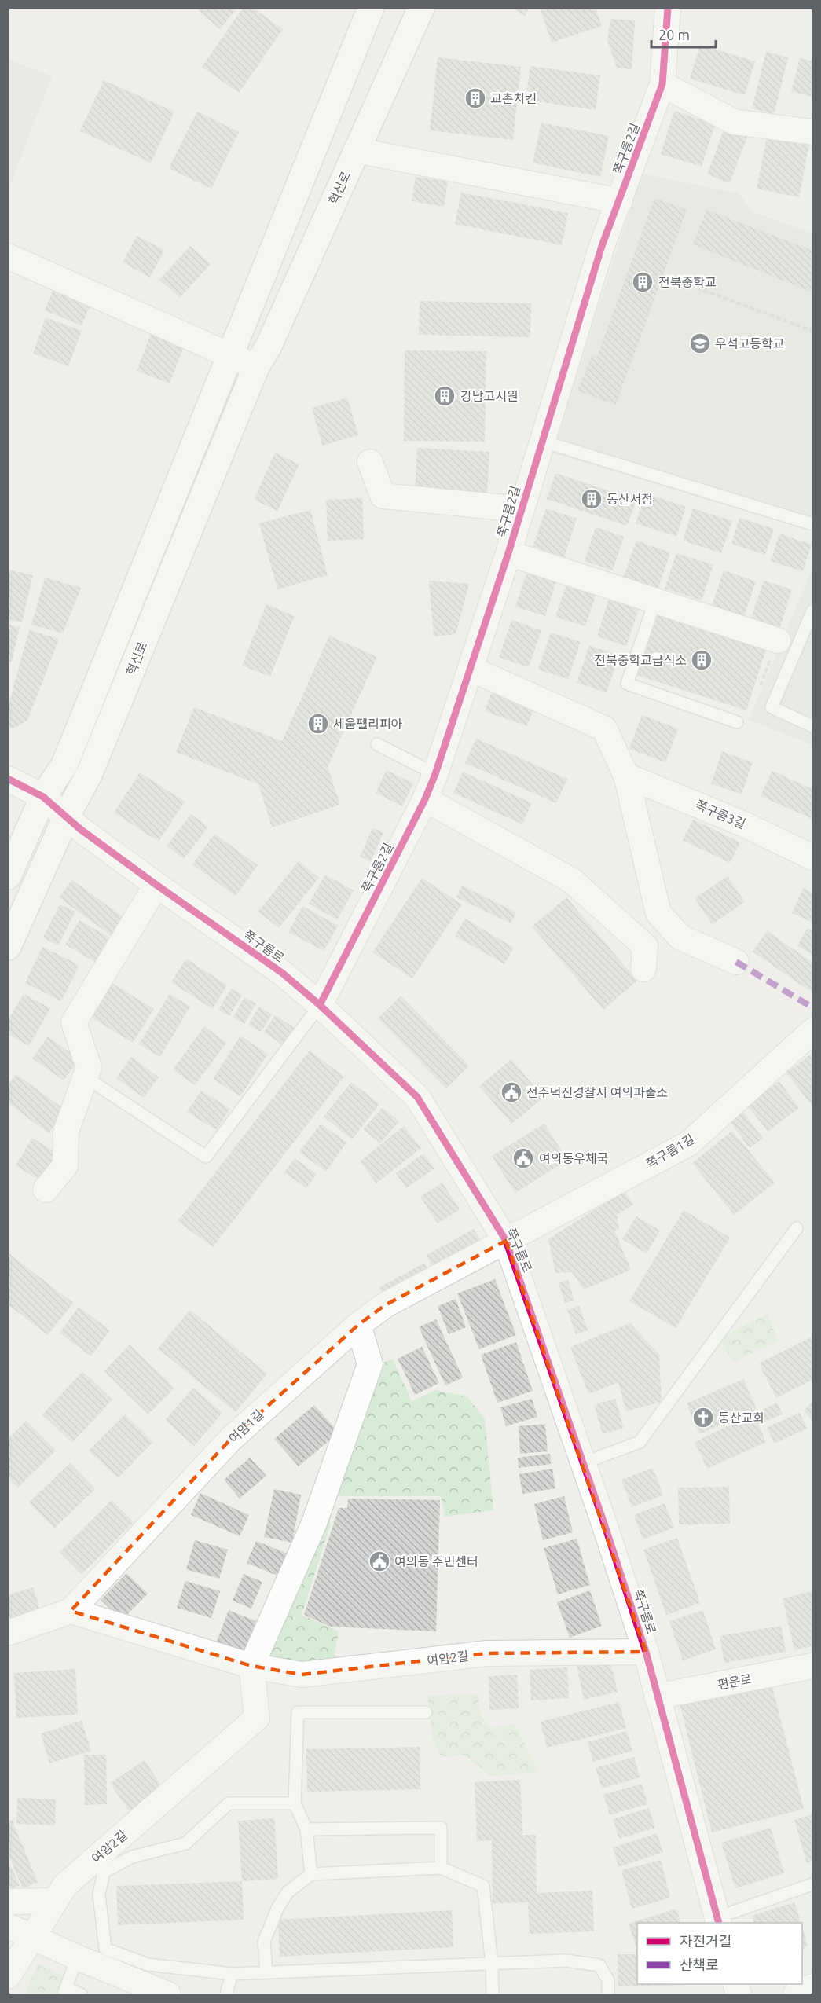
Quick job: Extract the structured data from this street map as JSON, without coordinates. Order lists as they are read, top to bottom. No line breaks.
{"streets":{"street":["쪽구름2길","혁신로","쪽구름3길","쪽구름로","쪽구름1길","여암1길","여암2길","편운로"]},"crossings":[["쪽구름2길","쪽구름로"],["혁신로","쪽구름로"],["쪽구름로","쪽구름1길"],["쪽구름로","여암1길"],["쪽구름로","여암2길"],["쪽구름로","편운로"],["쪽구름1길","여암1길"],["여암1길","여암2길"]],"places":{"building":["교촌치킨","전북중학교","강남고시원","동산서점","전북중학교급식소","세움펠리피아"],"school or university":["우석고등학교"],"public building":["전주덕진경찰서 여의파출소","여의동우체국","여의동 주민센터"],"church":["동산교회"]},"legend":["자전거길","산책로"],"scale_bar":"20 m"}
